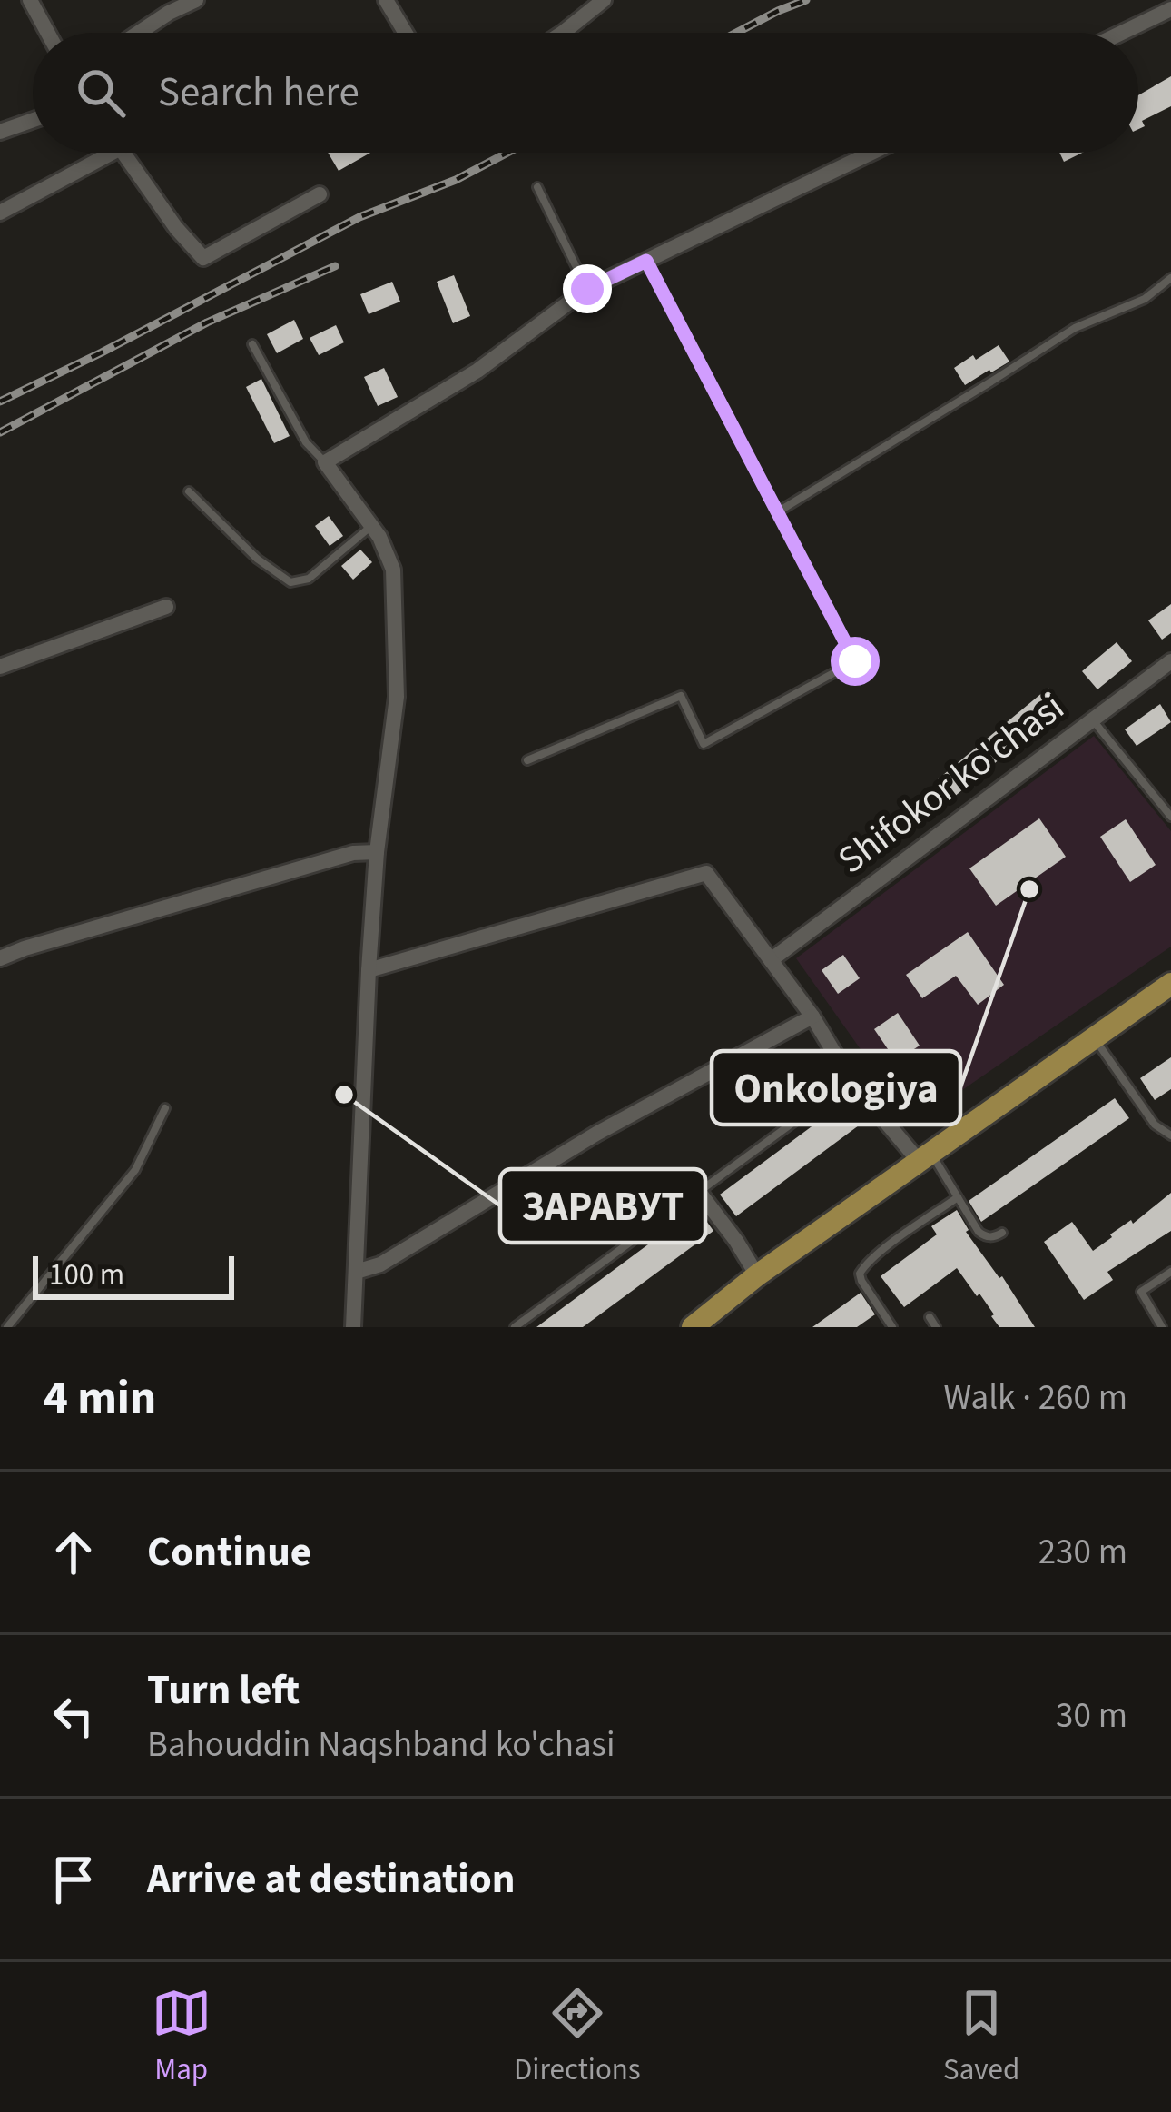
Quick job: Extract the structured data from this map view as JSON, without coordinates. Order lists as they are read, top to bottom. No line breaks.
{"streets":{"street":["Shifokor ko'chasi"]},"places":["Onkologiya","ЗАРАВУТ"],"scale_bar":"100 m","page":{"search":"Search here","scale":"100 m","heading":["4 min","Walk · 260 m"],"list":[["Continue","230 m"],["Turn left","Bahouddin Naqshband ko'chasi","30 m"],"Arrive at destination"],"nav":["Map","Directions","Saved"]}}
